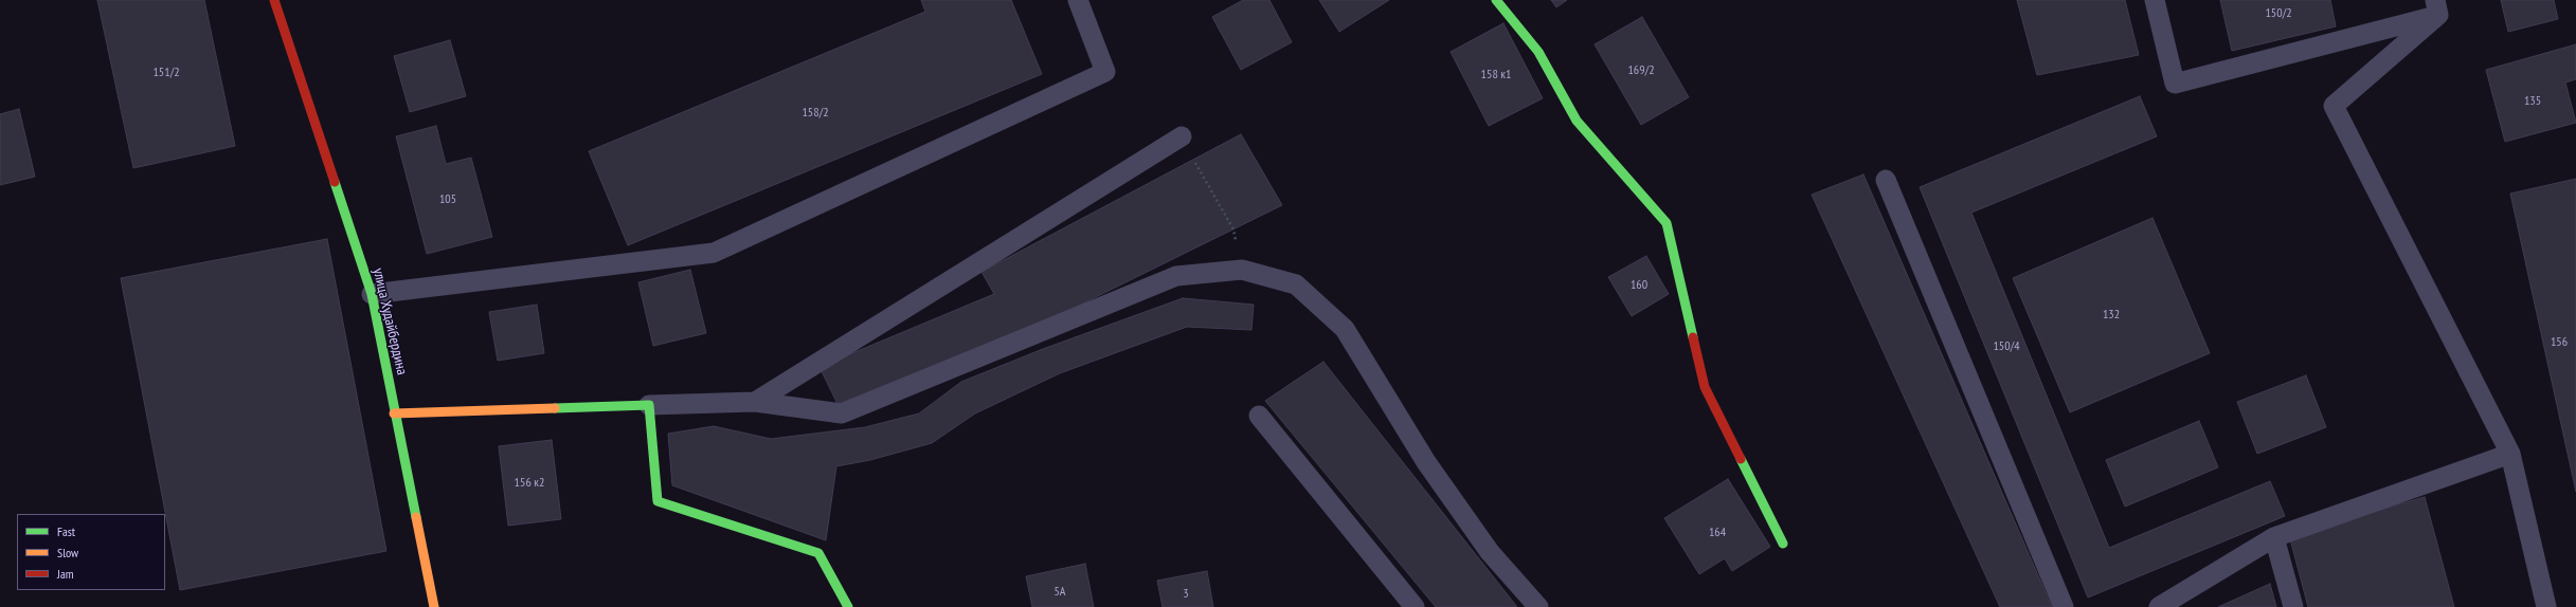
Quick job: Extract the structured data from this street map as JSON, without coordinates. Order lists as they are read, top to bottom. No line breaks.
{"streets":{"street":["улица Худайбердина"]},"house_numbers":["150/2","169/2","151/2","158 к1","135","158/2","105","160","132","156","150/4","156 к2","164","5А","3"],"legend":["Fast","Slow","Jam"]}
